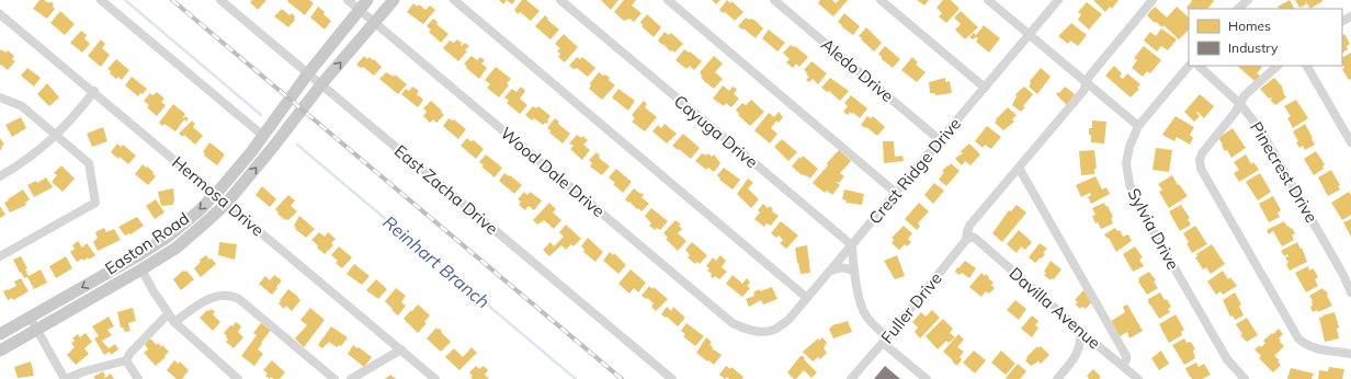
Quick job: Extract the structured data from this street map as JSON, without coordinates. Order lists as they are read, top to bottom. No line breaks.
{"streets":{"main road":["Easton Road"],"street":["Aledo Drive","Cayuga Drive","Crest Ridge Drive","Wood Dale Drive","Pinecrest Drive","East Zacha Drive","Hermosa Drive","Sylvia Drive","Fuller Drive","Davilla Avenue"]},"crossings":[["Aledo Drive","Crest Ridge Drive"],["Cayuga Drive","Crest Ridge Drive"],["Crest Ridge Drive","Wood Dale Drive"],["Wood Dale Drive","Easton Road"],["East Zacha Drive","Easton Road"],["Hermosa Drive","Easton Road"],["Fuller Drive","Davilla Avenue"]],"water":["Reinhart Branch"],"legend":["Homes","Industry"]}
